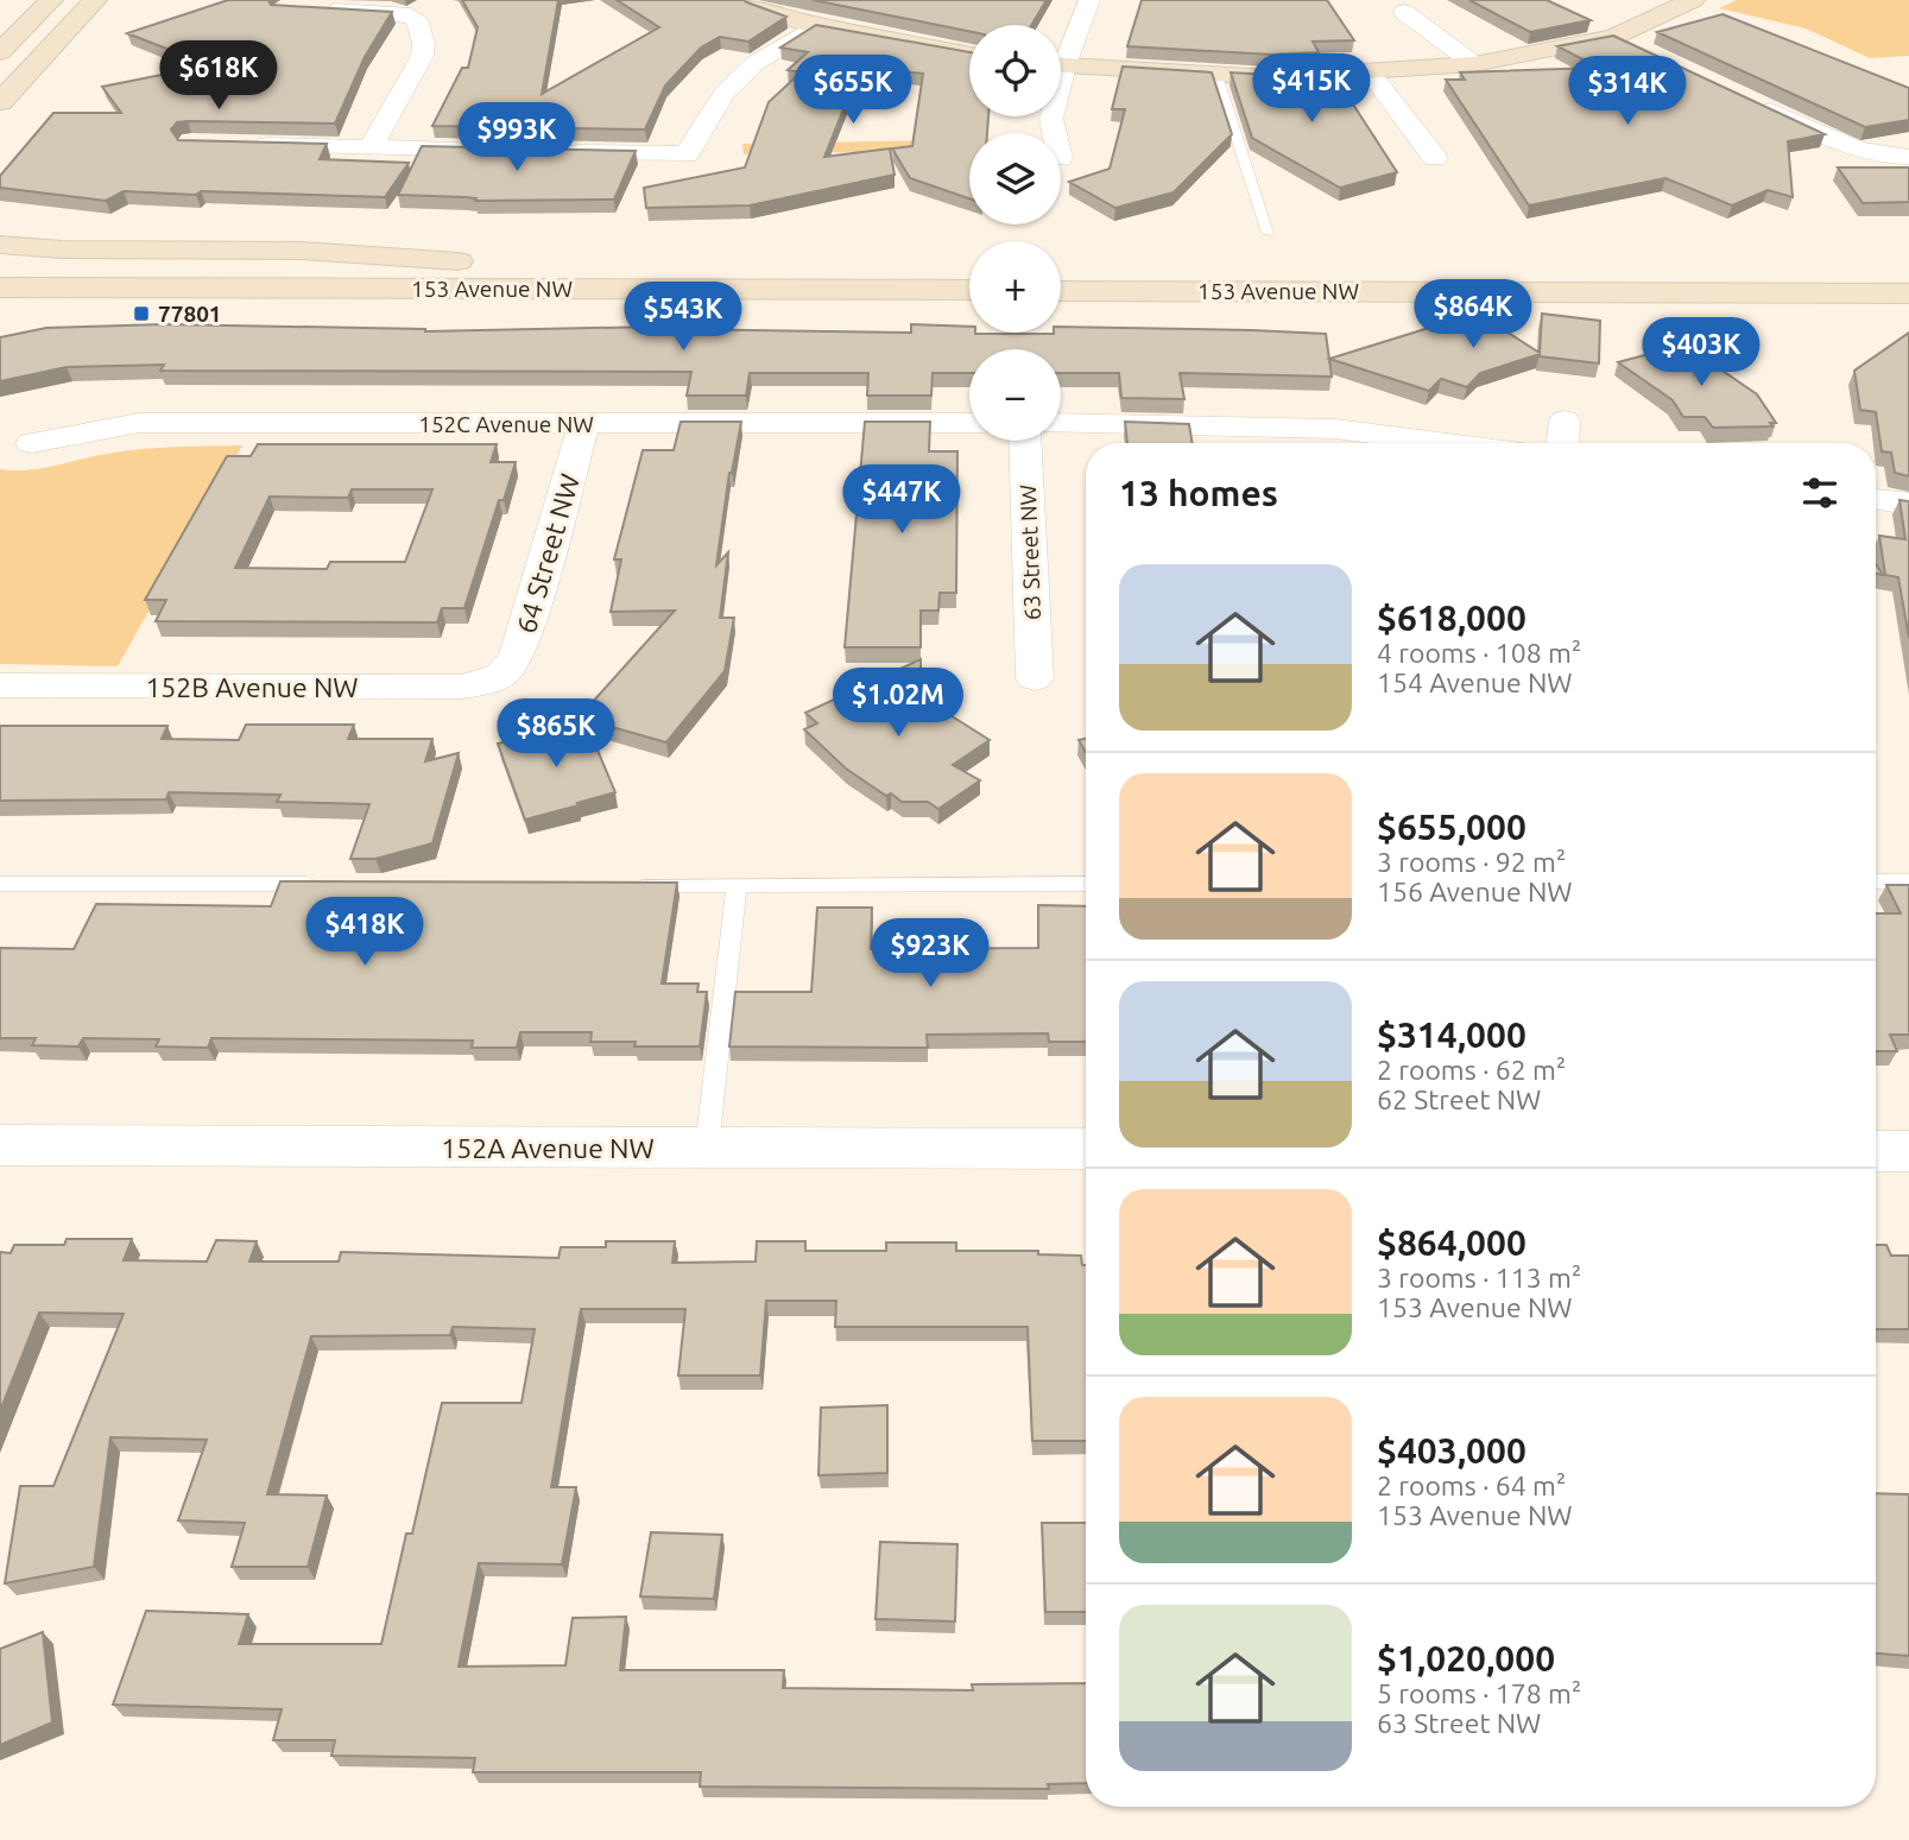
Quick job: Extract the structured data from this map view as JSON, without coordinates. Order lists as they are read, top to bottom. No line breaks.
{"streets":{"main road":["153 Avenue NW"],"street":["152C Avenue NW","63 Street NW","64 Street NW","152B Avenue NW","152A Avenue NW"]},"crossings":[["152C Avenue NW","64 Street NW"],["64 Street NW","152B Avenue NW"]],"places":{"transit":["77801"]},"page":{"map_buttons":["+","−"],"price":["$618K","$415K","$655K","$314K","$993K","$864K","$543K","$403K","$447K","$1.02M","$865K","$418K","$923K"],"heading":"13 homes","list":[{"name":"$618,000","note":"4 rooms · 108 m² · 154 Avenue NW"},{"name":"$655,000","note":"3 rooms · 92 m² · 156 Avenue NW"},{"name":"$314,000","note":"2 rooms · 62 m² · 62 Street NW"},{"name":"$864,000","note":"3 rooms · 113 m² · 153 Avenue NW"},{"name":"$403,000","note":"2 rooms · 64 m² · 153 Avenue NW"},{"name":"$1,020,000","note":"5 rooms · 178 m² · 63 Street NW"}]}}
